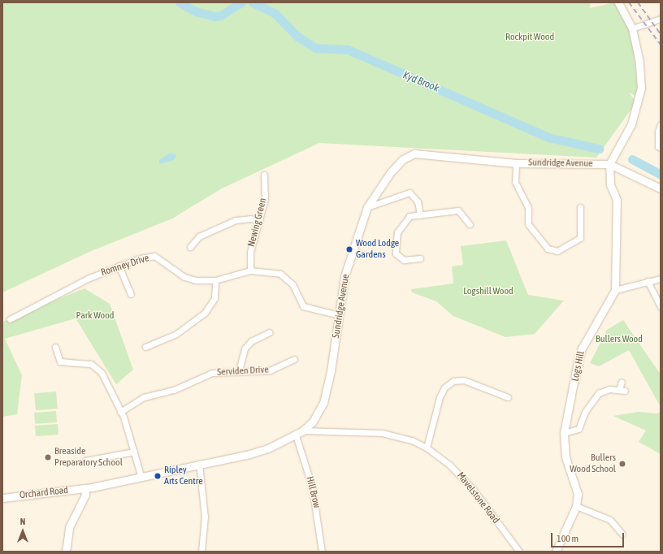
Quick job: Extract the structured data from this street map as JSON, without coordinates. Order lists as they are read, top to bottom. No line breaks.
{"streets":{"street":["Sundridge Avenue","Newing Green","Romney Drive","Logs Hill","Serviden Drive","Hill Brow","Orchard Road","Mavelstone Road"]},"crossings":[["Sundridge Avenue","Romney Drive"],["Sundridge Avenue","Logs Hill"],["Sundridge Avenue","Hill Brow"],["Sundridge Avenue","Orchard Road"],["Sundridge Avenue","Mavelstone Road"],["Newing Green","Romney Drive"]],"water":["Kyd Brook"],"parks":["Rockpit Wood","Logshill Wood","Park Wood","Bullers Wood"],"places":["Wood Lodge Gardens","Breaside Preparatory School","Bullers Wood School","Ripley Arts Centre"],"scale_bar":"100 m","north":"top"}
